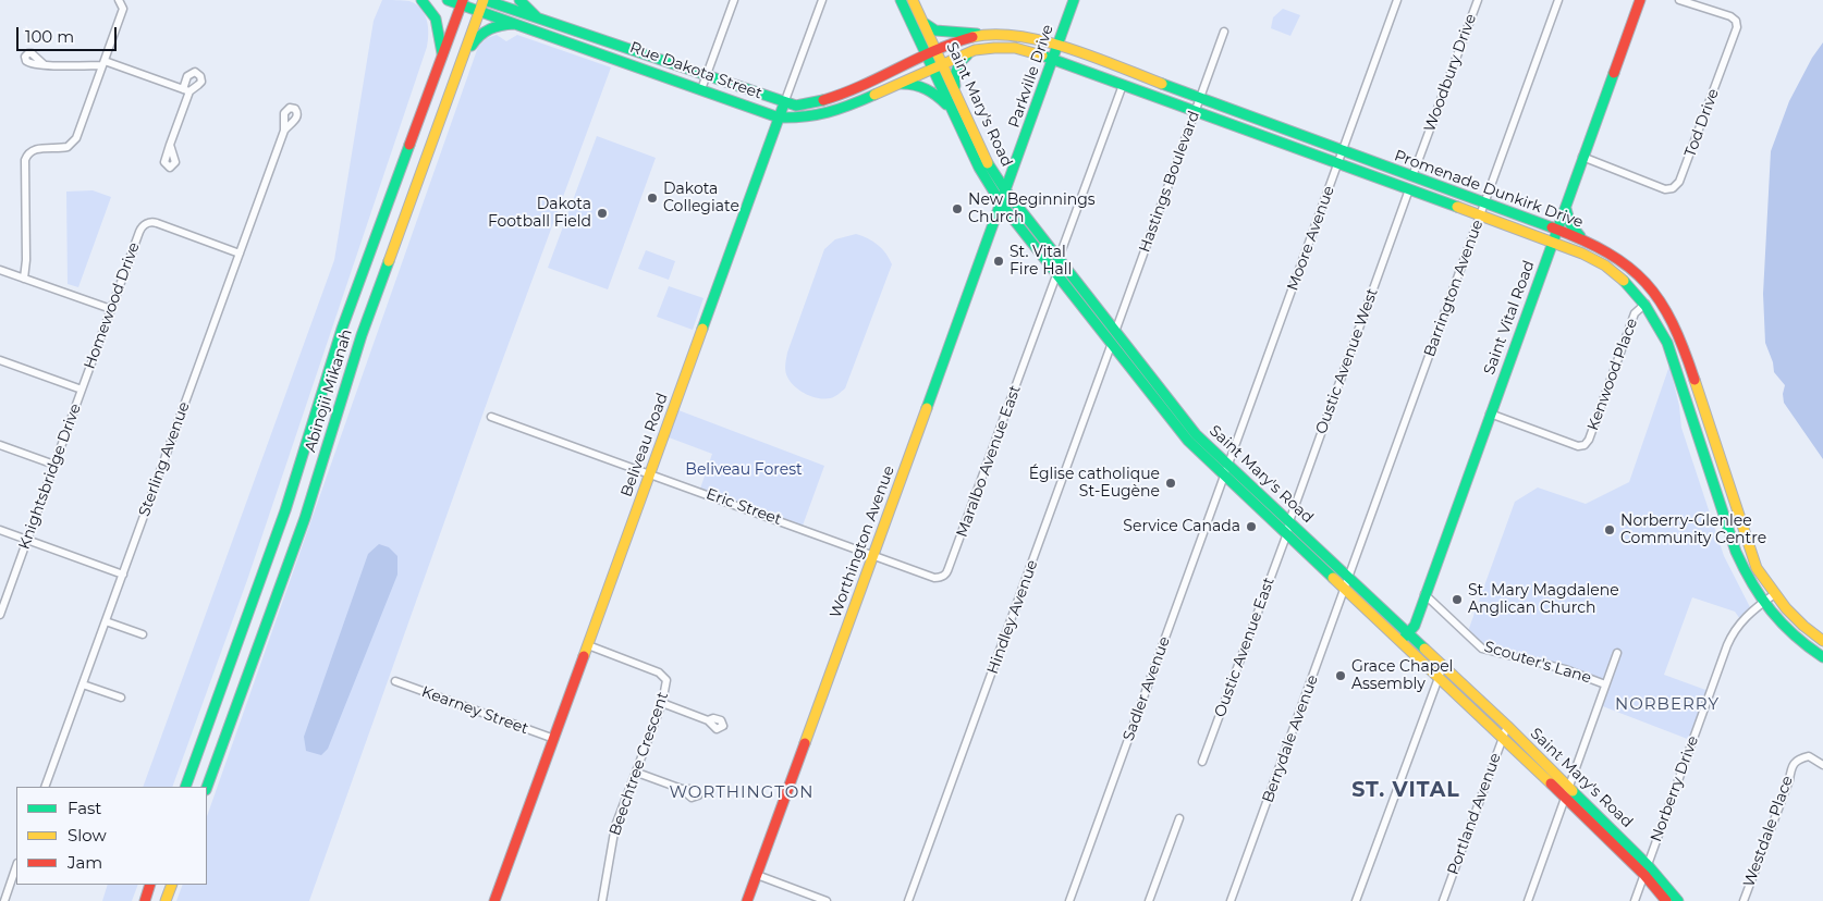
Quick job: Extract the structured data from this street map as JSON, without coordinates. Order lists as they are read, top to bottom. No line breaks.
{"streets":{"main road":["Rue Dakota Street","Parkville Drive","Saint Mary's Road","Promenade Dunkirk Drive","Saint Vital Road","Abinojii Mikanah","Beliveau Road","Worthington Avenue"],"street":["Woodbury Drive","Tod Drive","Hastings Boulevard","Moore Avenue","Barrington Avenue","Homewood Drive","Oustic Avenue West","Kenwood Place","Sterling Avenue","Maralbo Avenue East","Knightsbridge Drive","Eric Street","Hindley Avenue","Oustic Avenue East","Scouter's Lane","Sadler Avenue","Kearney Street","Berrydale Avenue","Beechtree Crescent","Norberry Drive","Portland Avenue","Westdale Place"]},"crossings":[["Rue Dakota Street","Saint Mary's Road"],["Rue Dakota Street","Promenade Dunkirk Drive"],["Rue Dakota Street","Abinojii Mikanah"],["Rue Dakota Street","Beliveau Road"],["Woodbury Drive","Promenade Dunkirk Drive"],["Parkville Drive","Saint Mary's Road"],["Parkville Drive","Promenade Dunkirk Drive"],["Parkville Drive","Worthington Avenue"],["Saint Mary's Road","Hastings Boulevard"],["Saint Mary's Road","Promenade Dunkirk Drive"],["Saint Mary's Road","Moore Avenue"],["Saint Mary's Road","Barrington Avenue"],["Saint Mary's Road","Saint Vital Road"],["Saint Mary's Road","Oustic Avenue West"],["Saint Mary's Road","Maralbo Avenue East"],["Saint Mary's Road","Worthington Avenue"],["Saint Mary's Road","Hindley Avenue"],["Saint Mary's Road","Oustic Avenue East"],["Saint Mary's Road","Sadler Avenue"],["Saint Mary's Road","Berrydale Avenue"],["Saint Mary's Road","Norberry Drive"],["Saint Mary's Road","Portland Avenue"],["Tod Drive","Saint Vital Road"],["Hastings Boulevard","Promenade Dunkirk Drive"],["Hastings Boulevard","Hindley Avenue"],["Promenade Dunkirk Drive","Moore Avenue"],["Promenade Dunkirk Drive","Barrington Avenue"],["Promenade Dunkirk Drive","Saint Vital Road"],["Promenade Dunkirk Drive","Oustic Avenue West"],["Promenade Dunkirk Drive","Kenwood Place"],["Promenade Dunkirk Drive","Norberry Drive"],["Moore Avenue","Sadler Avenue"],["Barrington Avenue","Berrydale Avenue"],["Homewood Drive","Sterling Avenue"],["Homewood Drive","Knightsbridge Drive"],["Saint Vital Road","Kenwood Place"],["Saint Vital Road","Scouter's Lane"],["Oustic Avenue West","Oustic Avenue East"],["Beliveau Road","Eric Street"],["Beliveau Road","Kearney Street"],["Beliveau Road","Beechtree Crescent"],["Maralbo Avenue East","Eric Street"],["Maralbo Avenue East","Worthington Avenue"],["Eric Street","Worthington Avenue"]],"districts":["NORBERRY","ST. VITAL","WORTHINGTON"],"parks":["Beliveau Forest"],"places":["Dakota Collegiate","New Beginnings Church","Dakota Football Field","St. Vital Fire Hall","Église catholique St-Eugène","Service Canada","Norberry-Glenlee Community Centre","St. Mary Magdalene Anglican Church","Grace Chapel Assembly"],"legend":["Fast","Slow","Jam"],"scale_bar":"100 m"}
